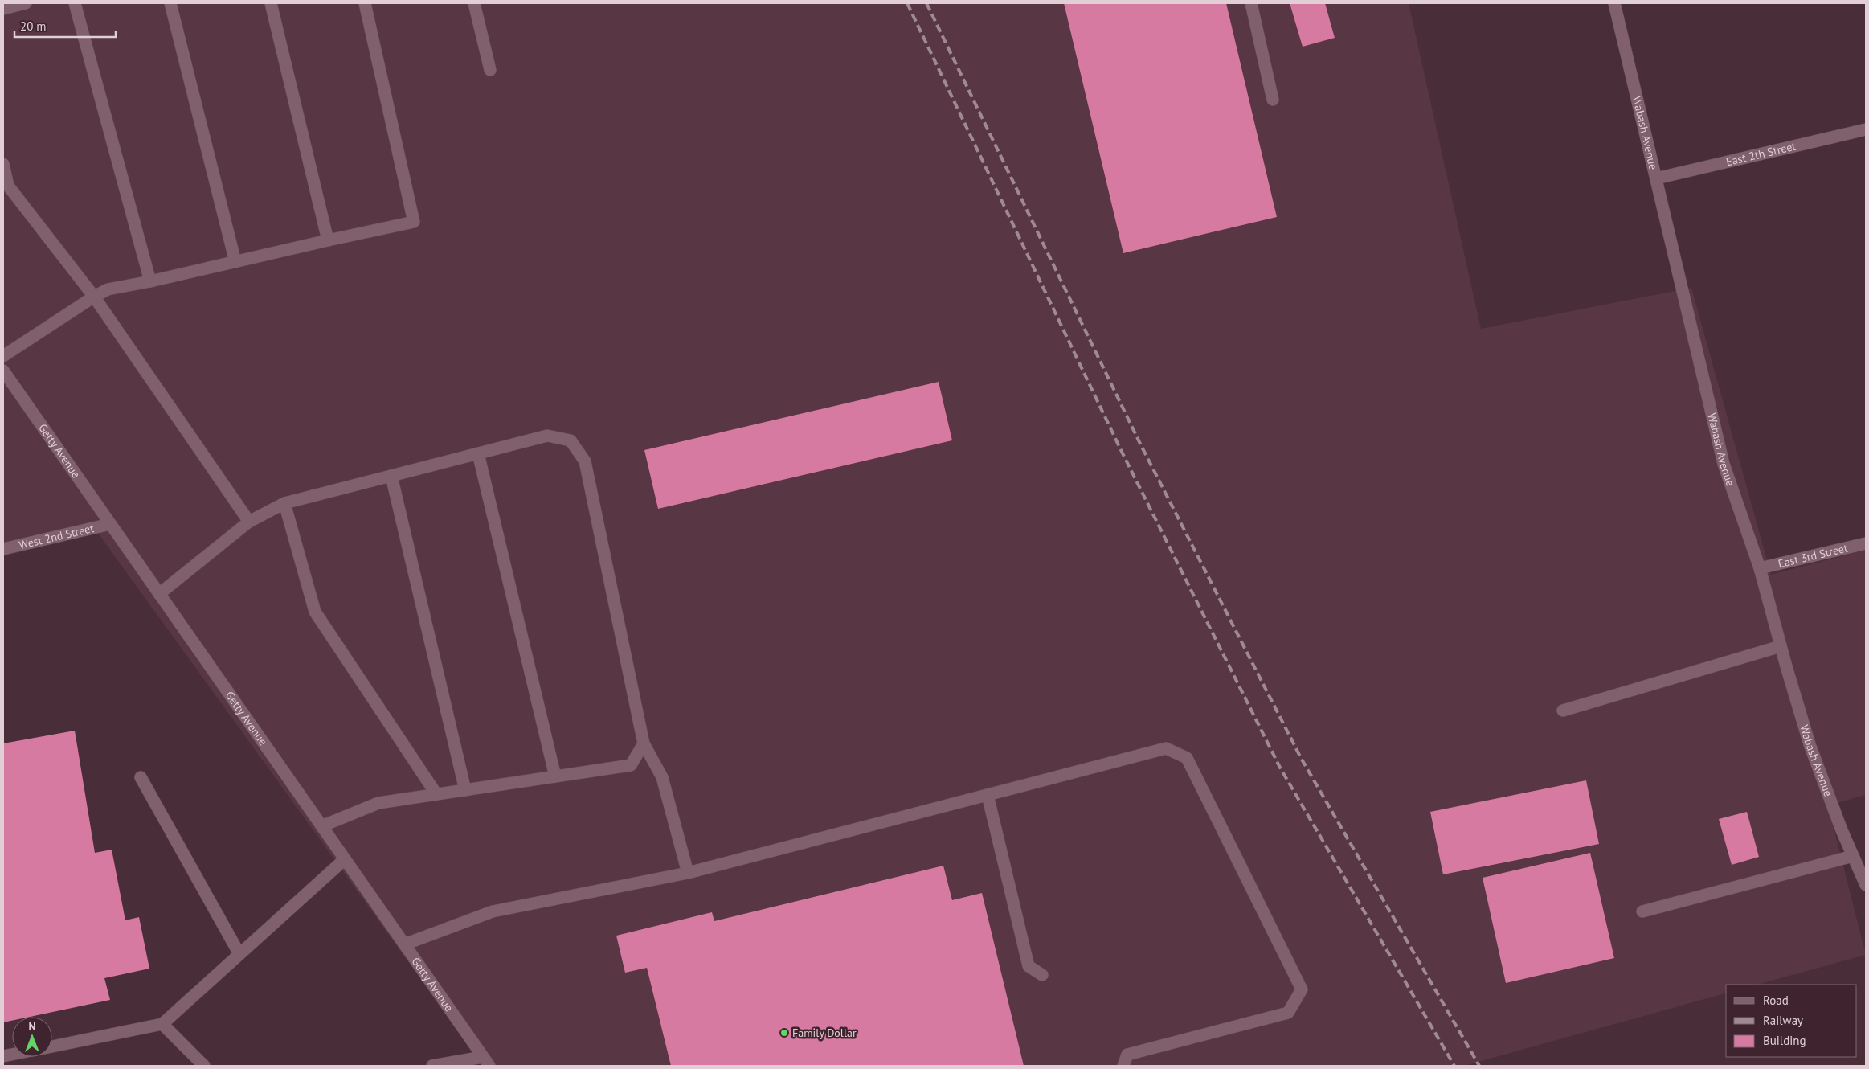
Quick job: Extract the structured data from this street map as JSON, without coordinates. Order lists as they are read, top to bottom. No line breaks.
{"streets":{"street":["Wabash Avenue","East 2th Street","Getty Avenue","West 2nd Street","East 3rd Street"]},"crossings":[["Wabash Avenue","East 2th Street"],["Wabash Avenue","East 3rd Street"],["Getty Avenue","West 2nd Street"]],"places":["Family Dollar"],"legend":["Road","Railway","Building"],"scale_bar":"20 m","north":"top"}
